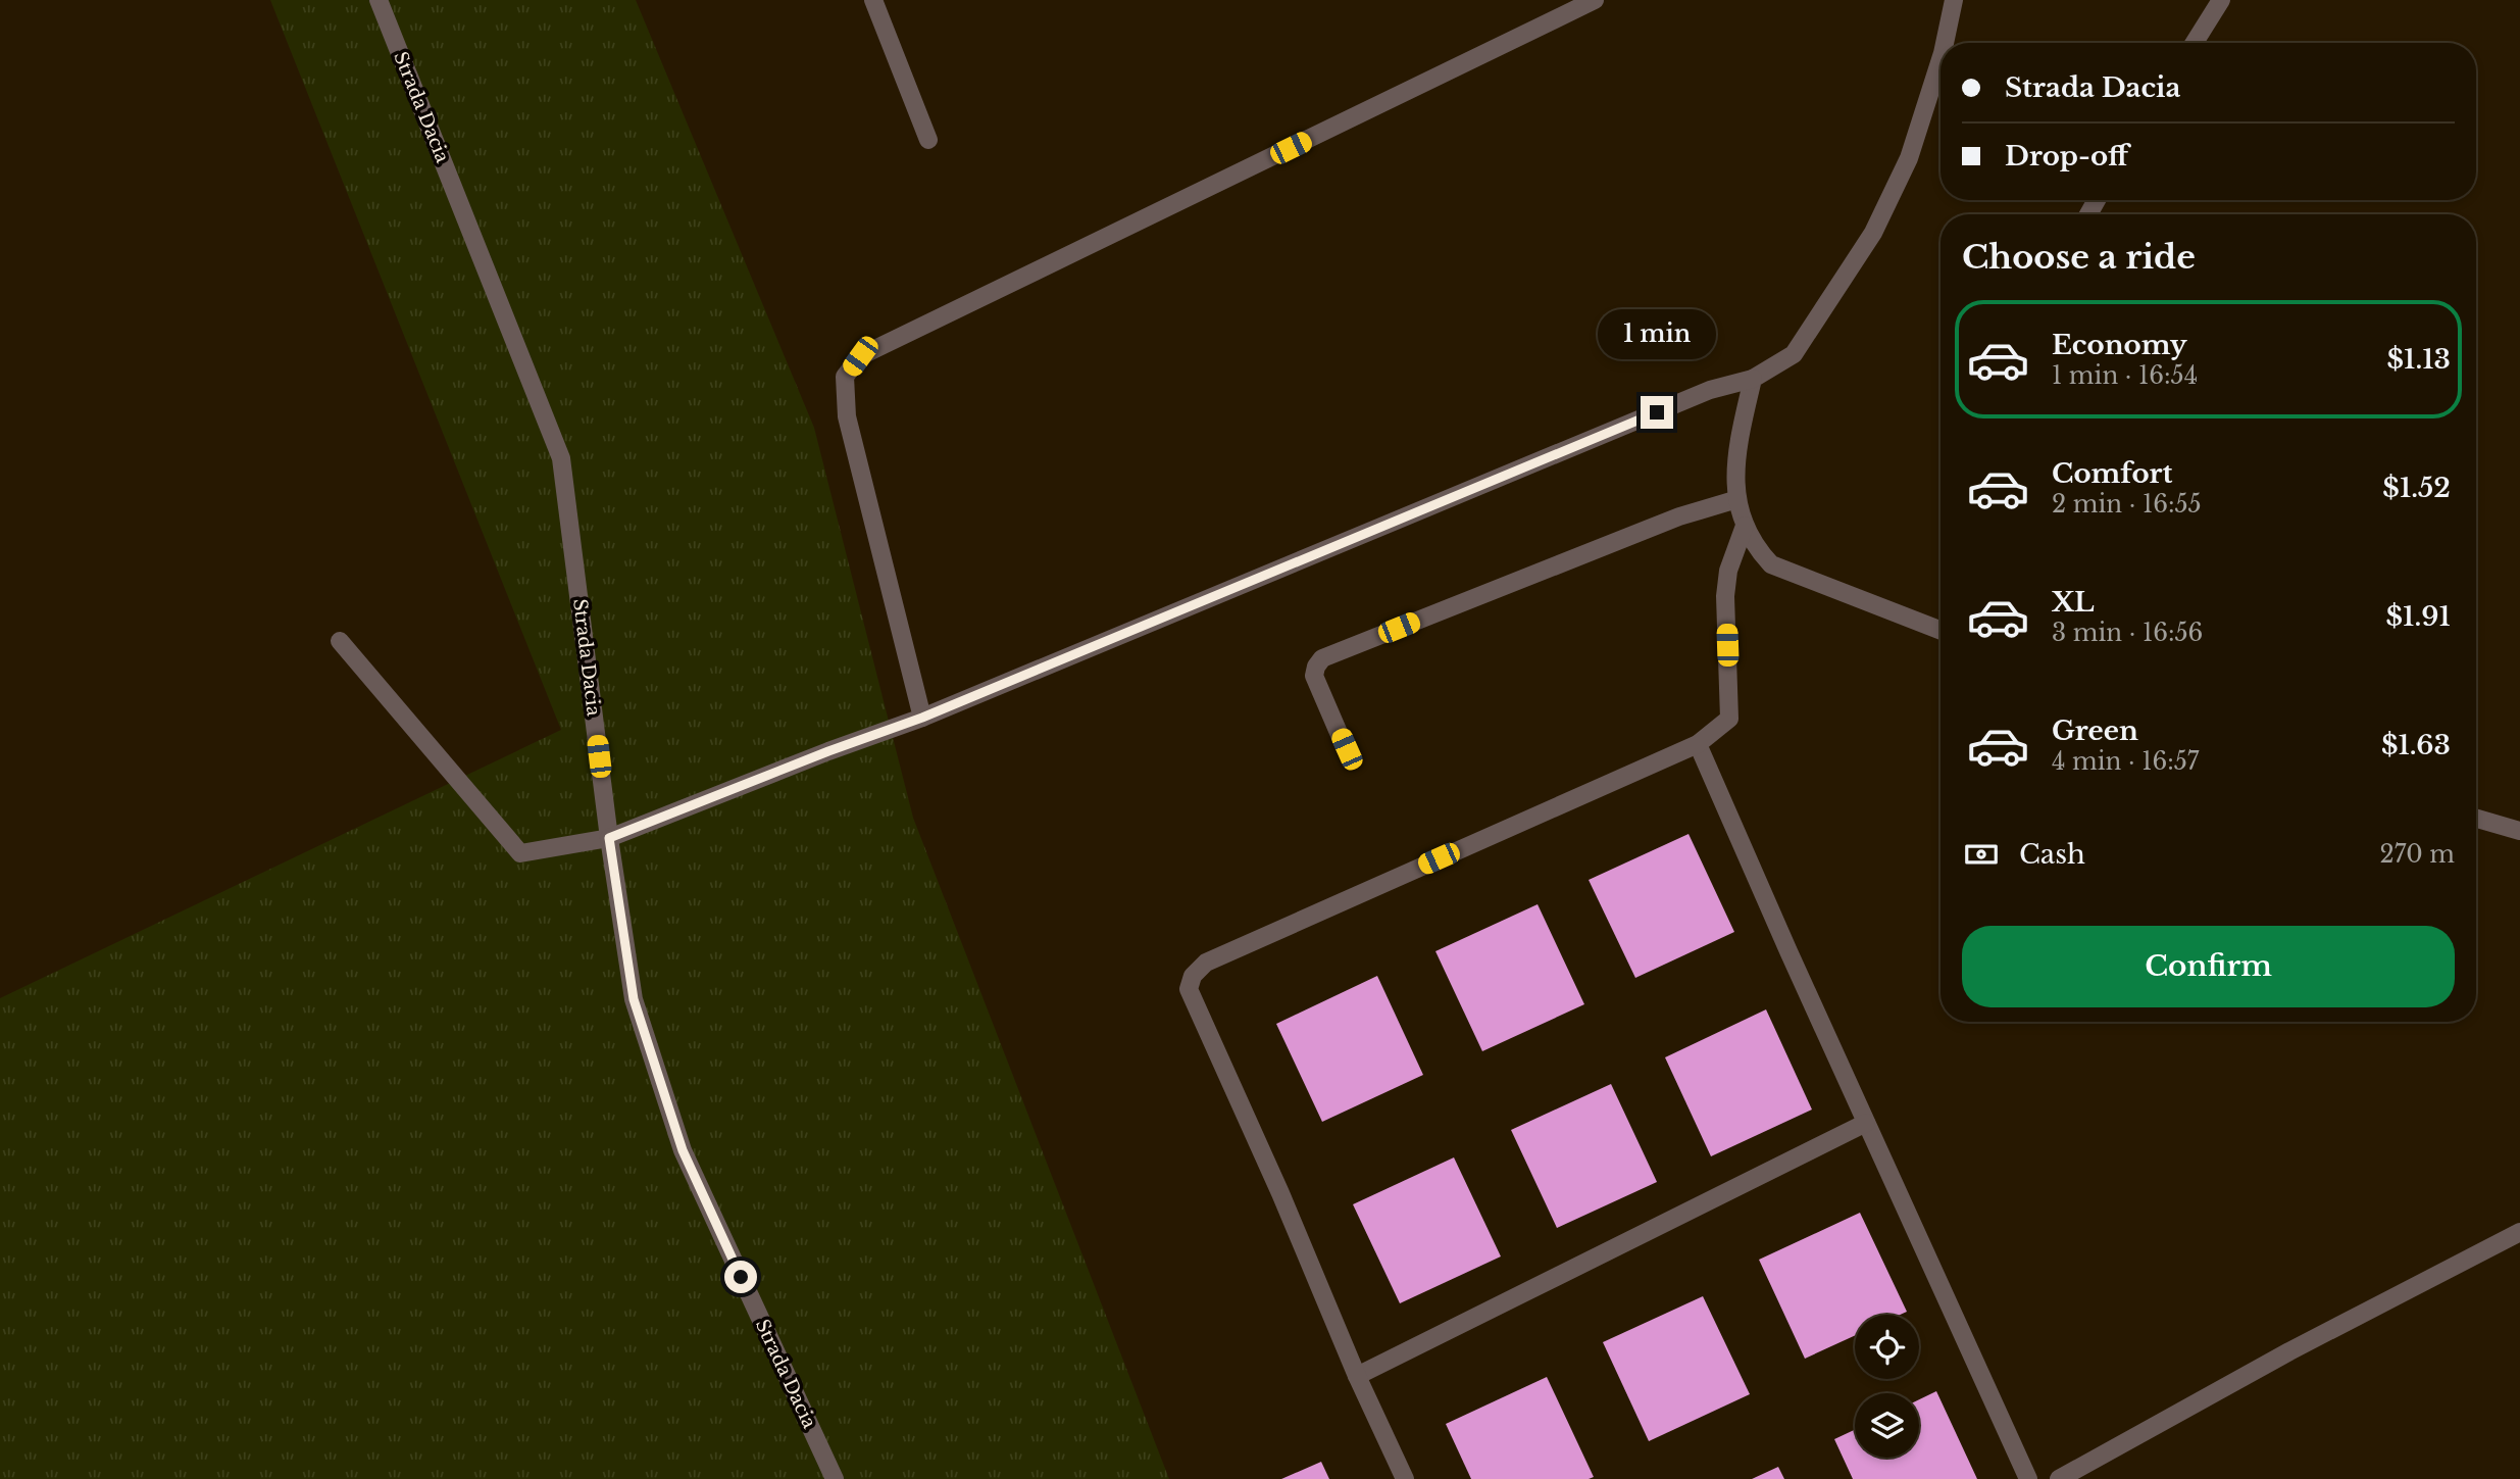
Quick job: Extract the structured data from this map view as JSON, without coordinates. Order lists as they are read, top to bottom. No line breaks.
{"streets":{"street":["Strada Dacia"]},"page":{"banner":["Strada Dacia","Drop-off"],"heading":"Choose a ride","list":[{"name":"Economy","note":"1 min · 16:54","value":"$1.13"},{"name":"Comfort","note":"2 min · 16:55","value":"$1.52"},{"name":"XL","note":"3 min · 16:56","value":"$1.91"},{"name":"Green","note":"4 min · 16:57","value":"$1.63"}],"bubble":"1 min","pay":["Cash","270 m"],"buttons":"Confirm"}}
